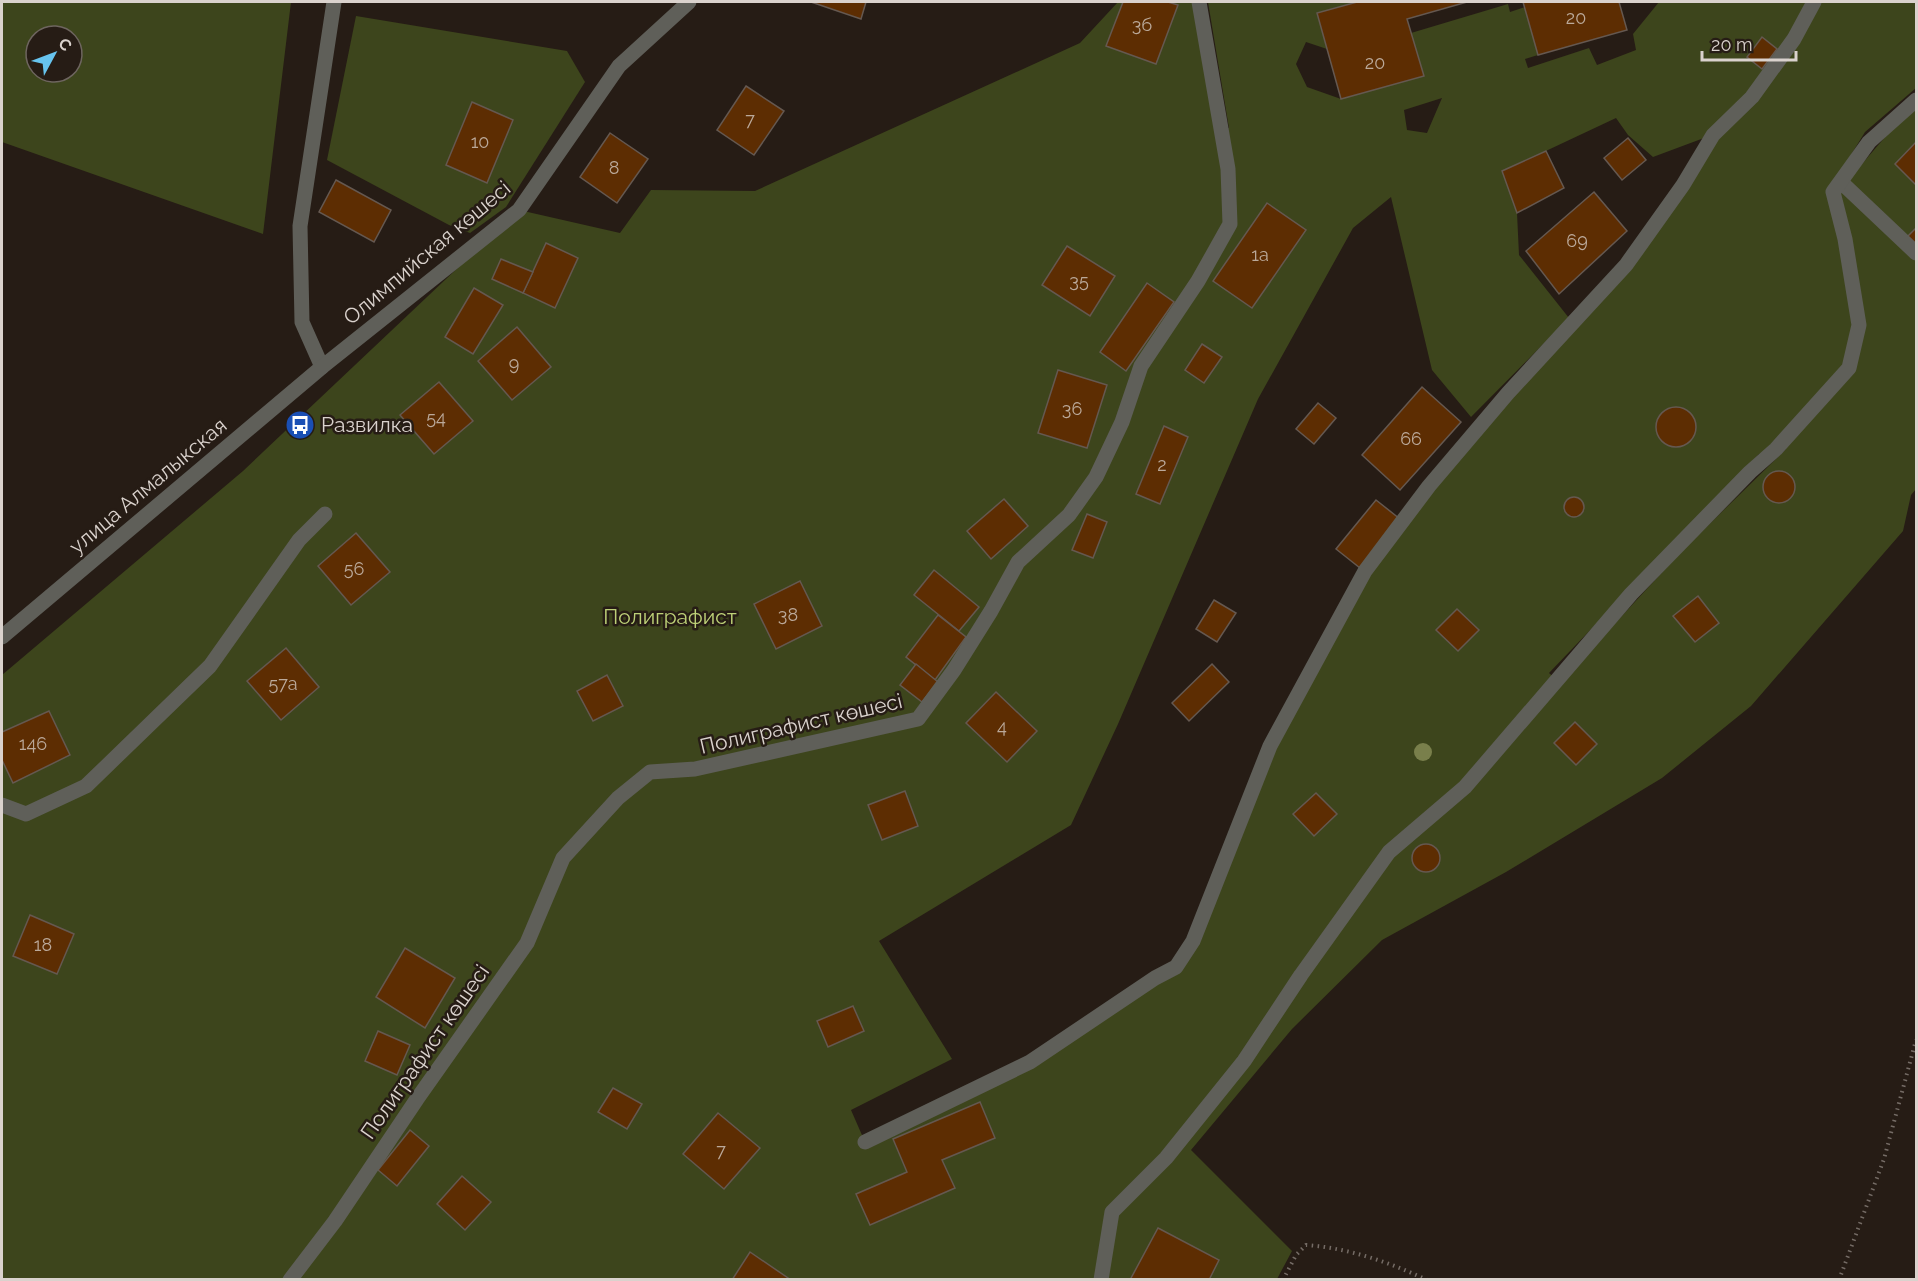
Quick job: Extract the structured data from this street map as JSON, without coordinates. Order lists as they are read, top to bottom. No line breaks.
{"streets":{"street":["Олимпийская көшесі","улица Алмалыкская","Полиграфист көшесі"]},"crossings":[["Олимпийская көшесі","улица Алмалыкская"]],"parks":["Полиграфист"],"places":{"bus stop":["Развилка"]},"house_numbers":["20","3б","20","7","10","8","69","1а","35","9","36","54","66","2","56","38","57а","4","146","18","7"],"scale_bar":"20 m","north":"top right"}
